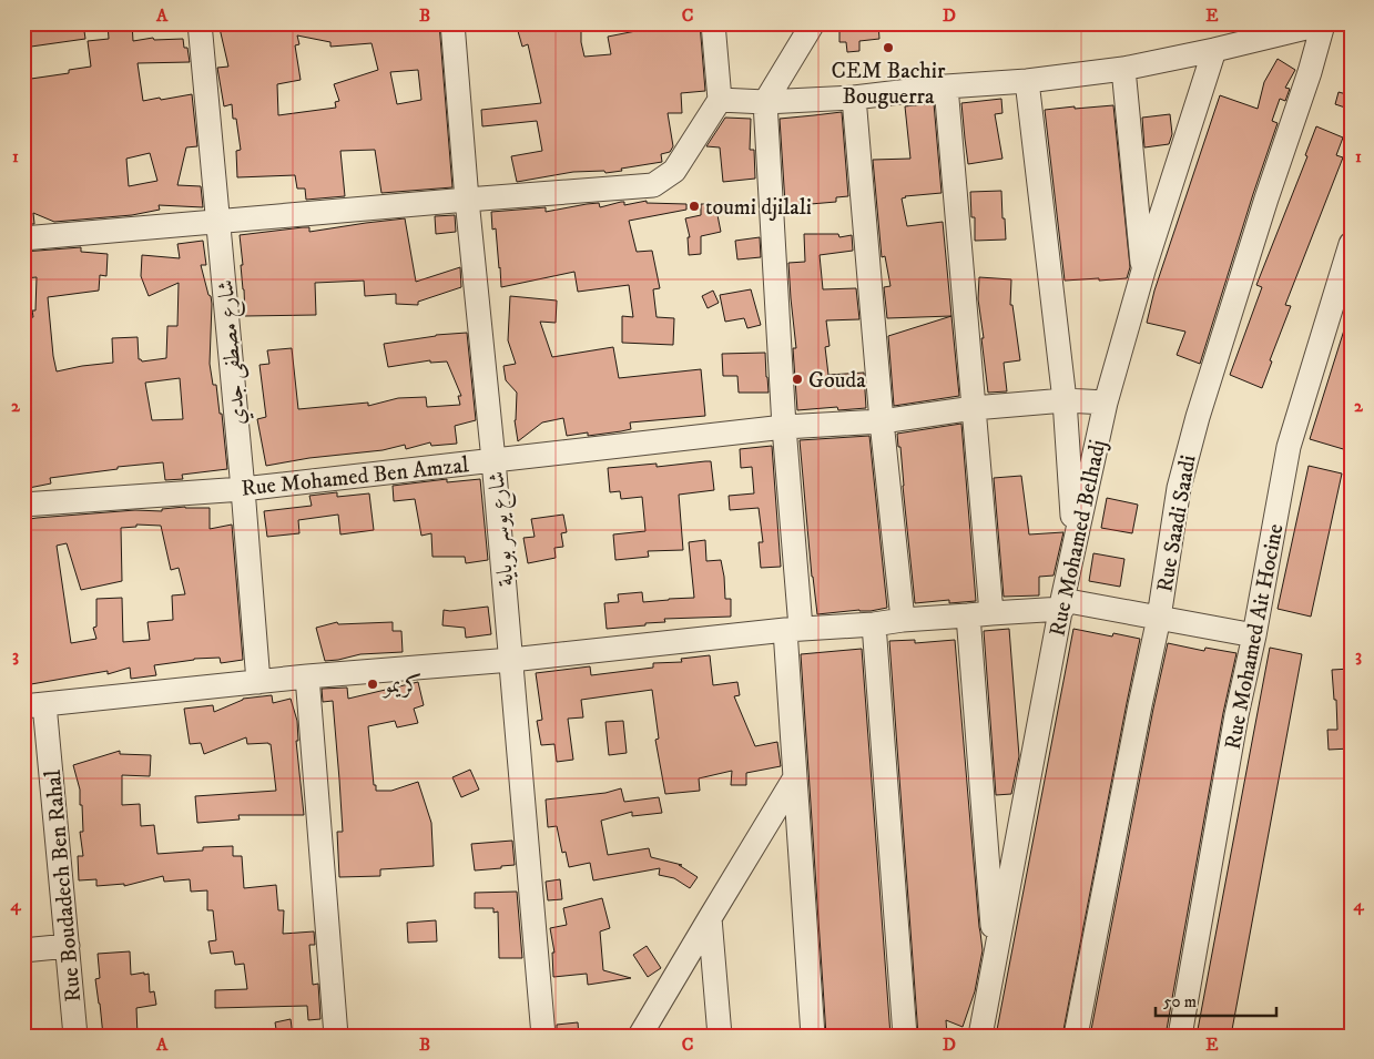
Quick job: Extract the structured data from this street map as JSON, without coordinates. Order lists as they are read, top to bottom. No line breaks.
{"streets":{"street":["شارع مصطفى جدي","Rue Mohamed Ben Amzal","Rue Saadi Saadi","شارع يوسر بوباية","Rue Mohamed Belhadj","Rue Mohamed Ait Hocine","Rue Boudadech Ben Rahal"]},"crossings":[["شارع مصطفى جدي","Rue Mohamed Ben Amzal"],["Rue Mohamed Ben Amzal","شارع يوسر بوباية"],["Rue Mohamed Ben Amzal","Rue Mohamed Belhadj"]],"places":["CEM Bachir Bouguerra","toumi djilali","Gouda","كريمو"],"scale_bar":"50 m","grid":{"columns":["A","B","C","D","E"],"rows":["1","2","3","4"]}}
